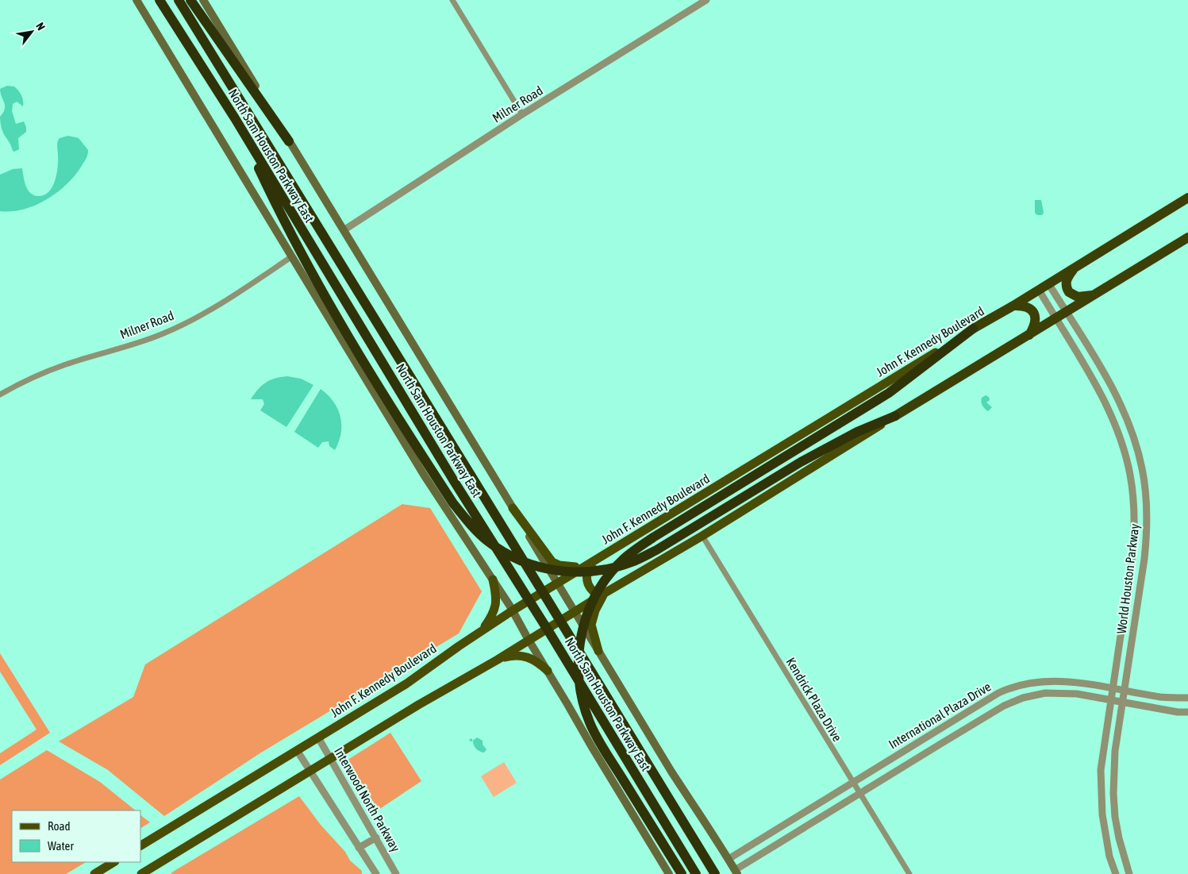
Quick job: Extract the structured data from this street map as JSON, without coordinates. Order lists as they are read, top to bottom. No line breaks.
{"streets":{"highway":["North Sam Houston Parkway East","John F. Kennedy Boulevard"],"street":["Milner Road","World Houston Parkway","Kendrick Plaza Drive","International Plaza Drive","Interwood North Parkway"]},"crossings":[["Milner Road","North Sam Houston Parkway East"],["North Sam Houston Parkway East","John F. Kennedy Boulevard"],["North Sam Houston Parkway East","International Plaza Drive"],["John F. Kennedy Boulevard","World Houston Parkway"],["John F. Kennedy Boulevard","Interwood North Parkway"],["World Houston Parkway","International Plaza Drive"],["Kendrick Plaza Drive","International Plaza Drive"]],"legend":["Road","Water"],"north":"top right"}
